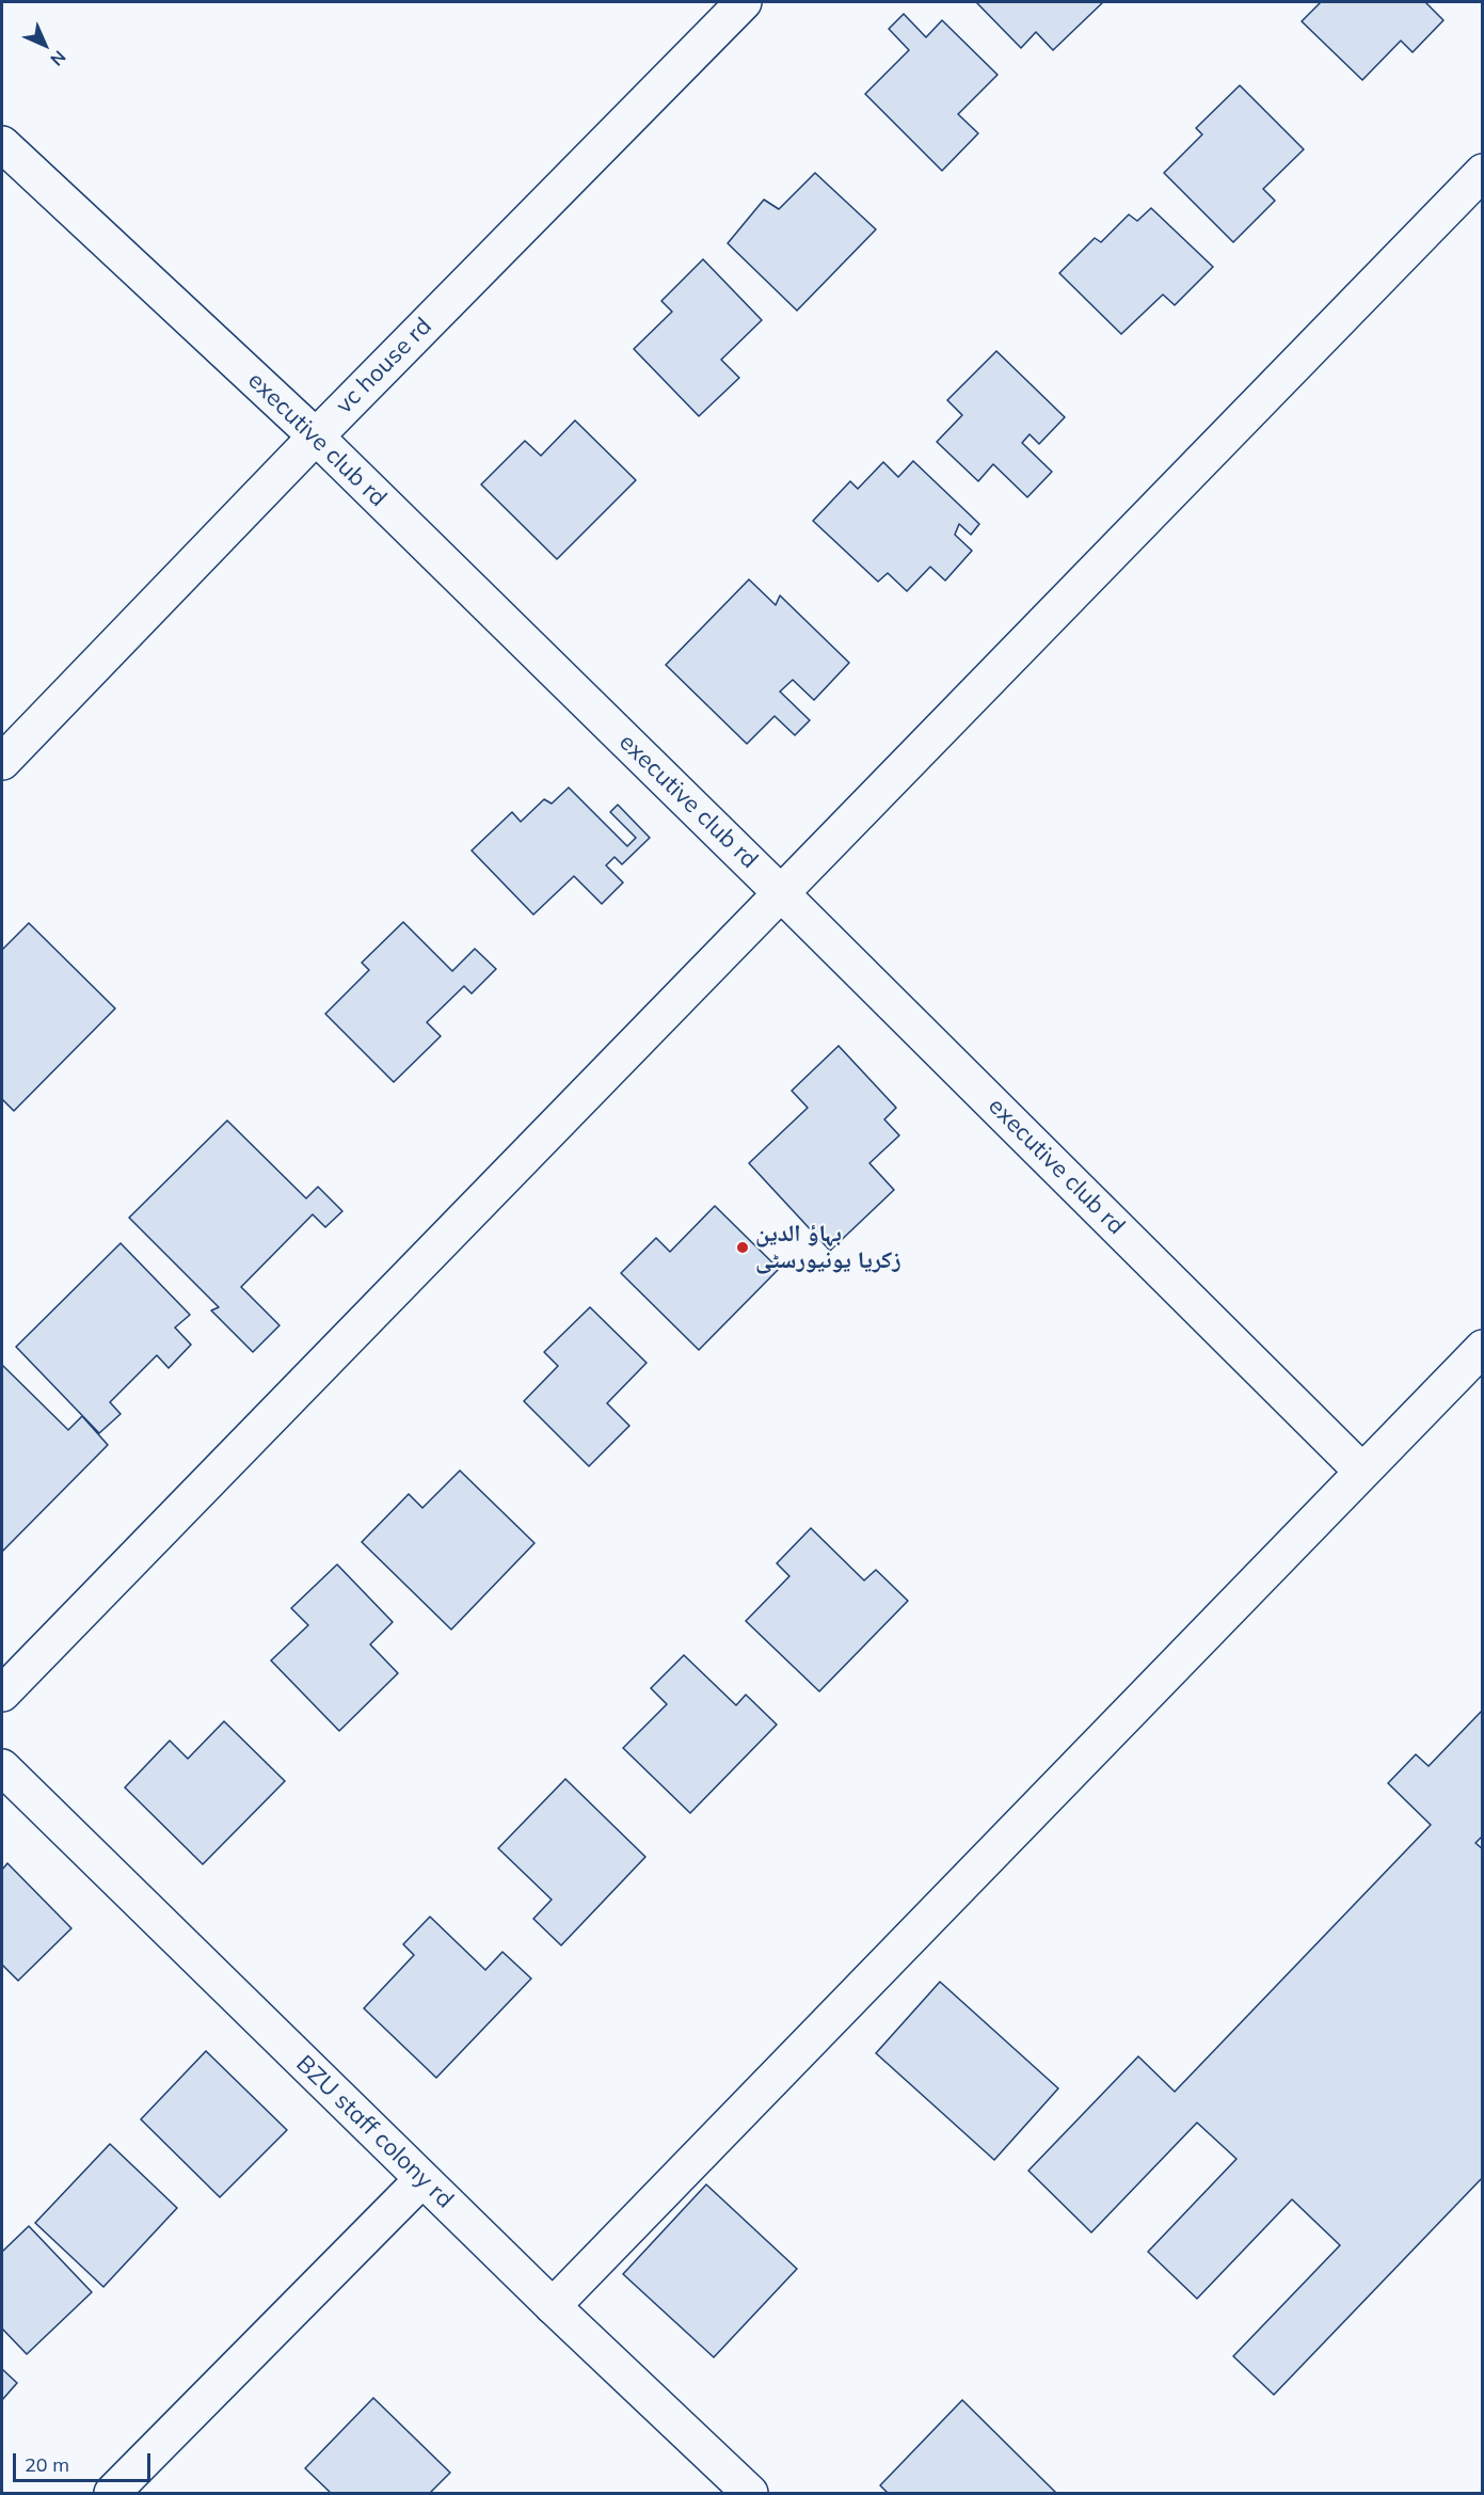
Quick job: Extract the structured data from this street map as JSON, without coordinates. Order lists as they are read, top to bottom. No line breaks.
{"streets":{"street":["vc house rd","executive club rd","BZU staff colony rd"]},"crossings":[["vc house rd","executive club rd"]],"places":["بہاؤ الدین زکریا یونیورسٹی"],"scale_bar":"20 m","north":"bottom right"}
